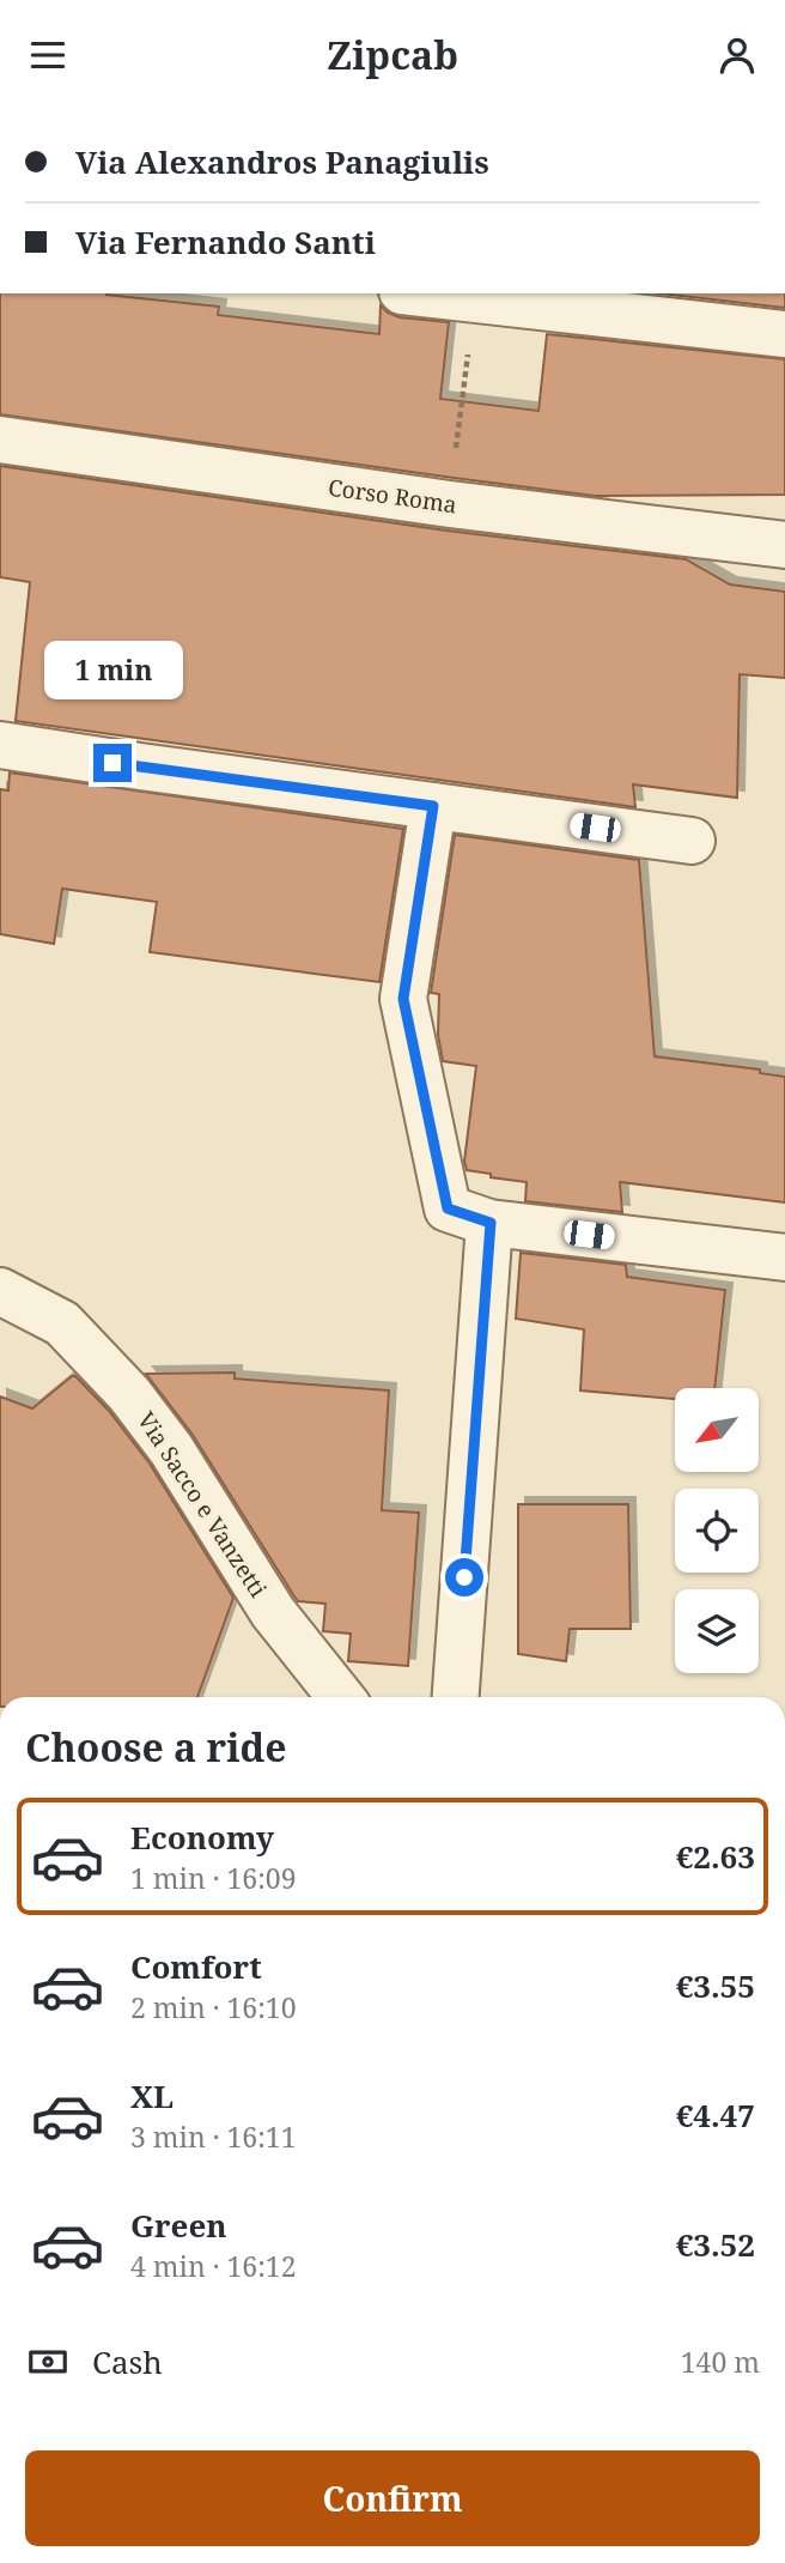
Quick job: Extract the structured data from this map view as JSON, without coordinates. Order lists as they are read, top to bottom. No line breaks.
{"streets":{"street":["Corso Roma","Via Sacco e Vanzetti"]},"north":"bottom left","page":{"header":"Zipcab","banner":["Via Alexandros Panagiulis","Via Fernando Santi"],"bubble":"1 min","heading":"Choose a ride","list":[{"name":"Economy","note":"1 min · 16:09","value":"€2.63"},{"name":"Comfort","note":"2 min · 16:10","value":"€3.55"},{"name":"XL","note":"3 min · 16:11","value":"€4.47"},{"name":"Green","note":"4 min · 16:12","value":"€3.52"}],"pay":["Cash","140 m"],"buttons":"Confirm"}}
